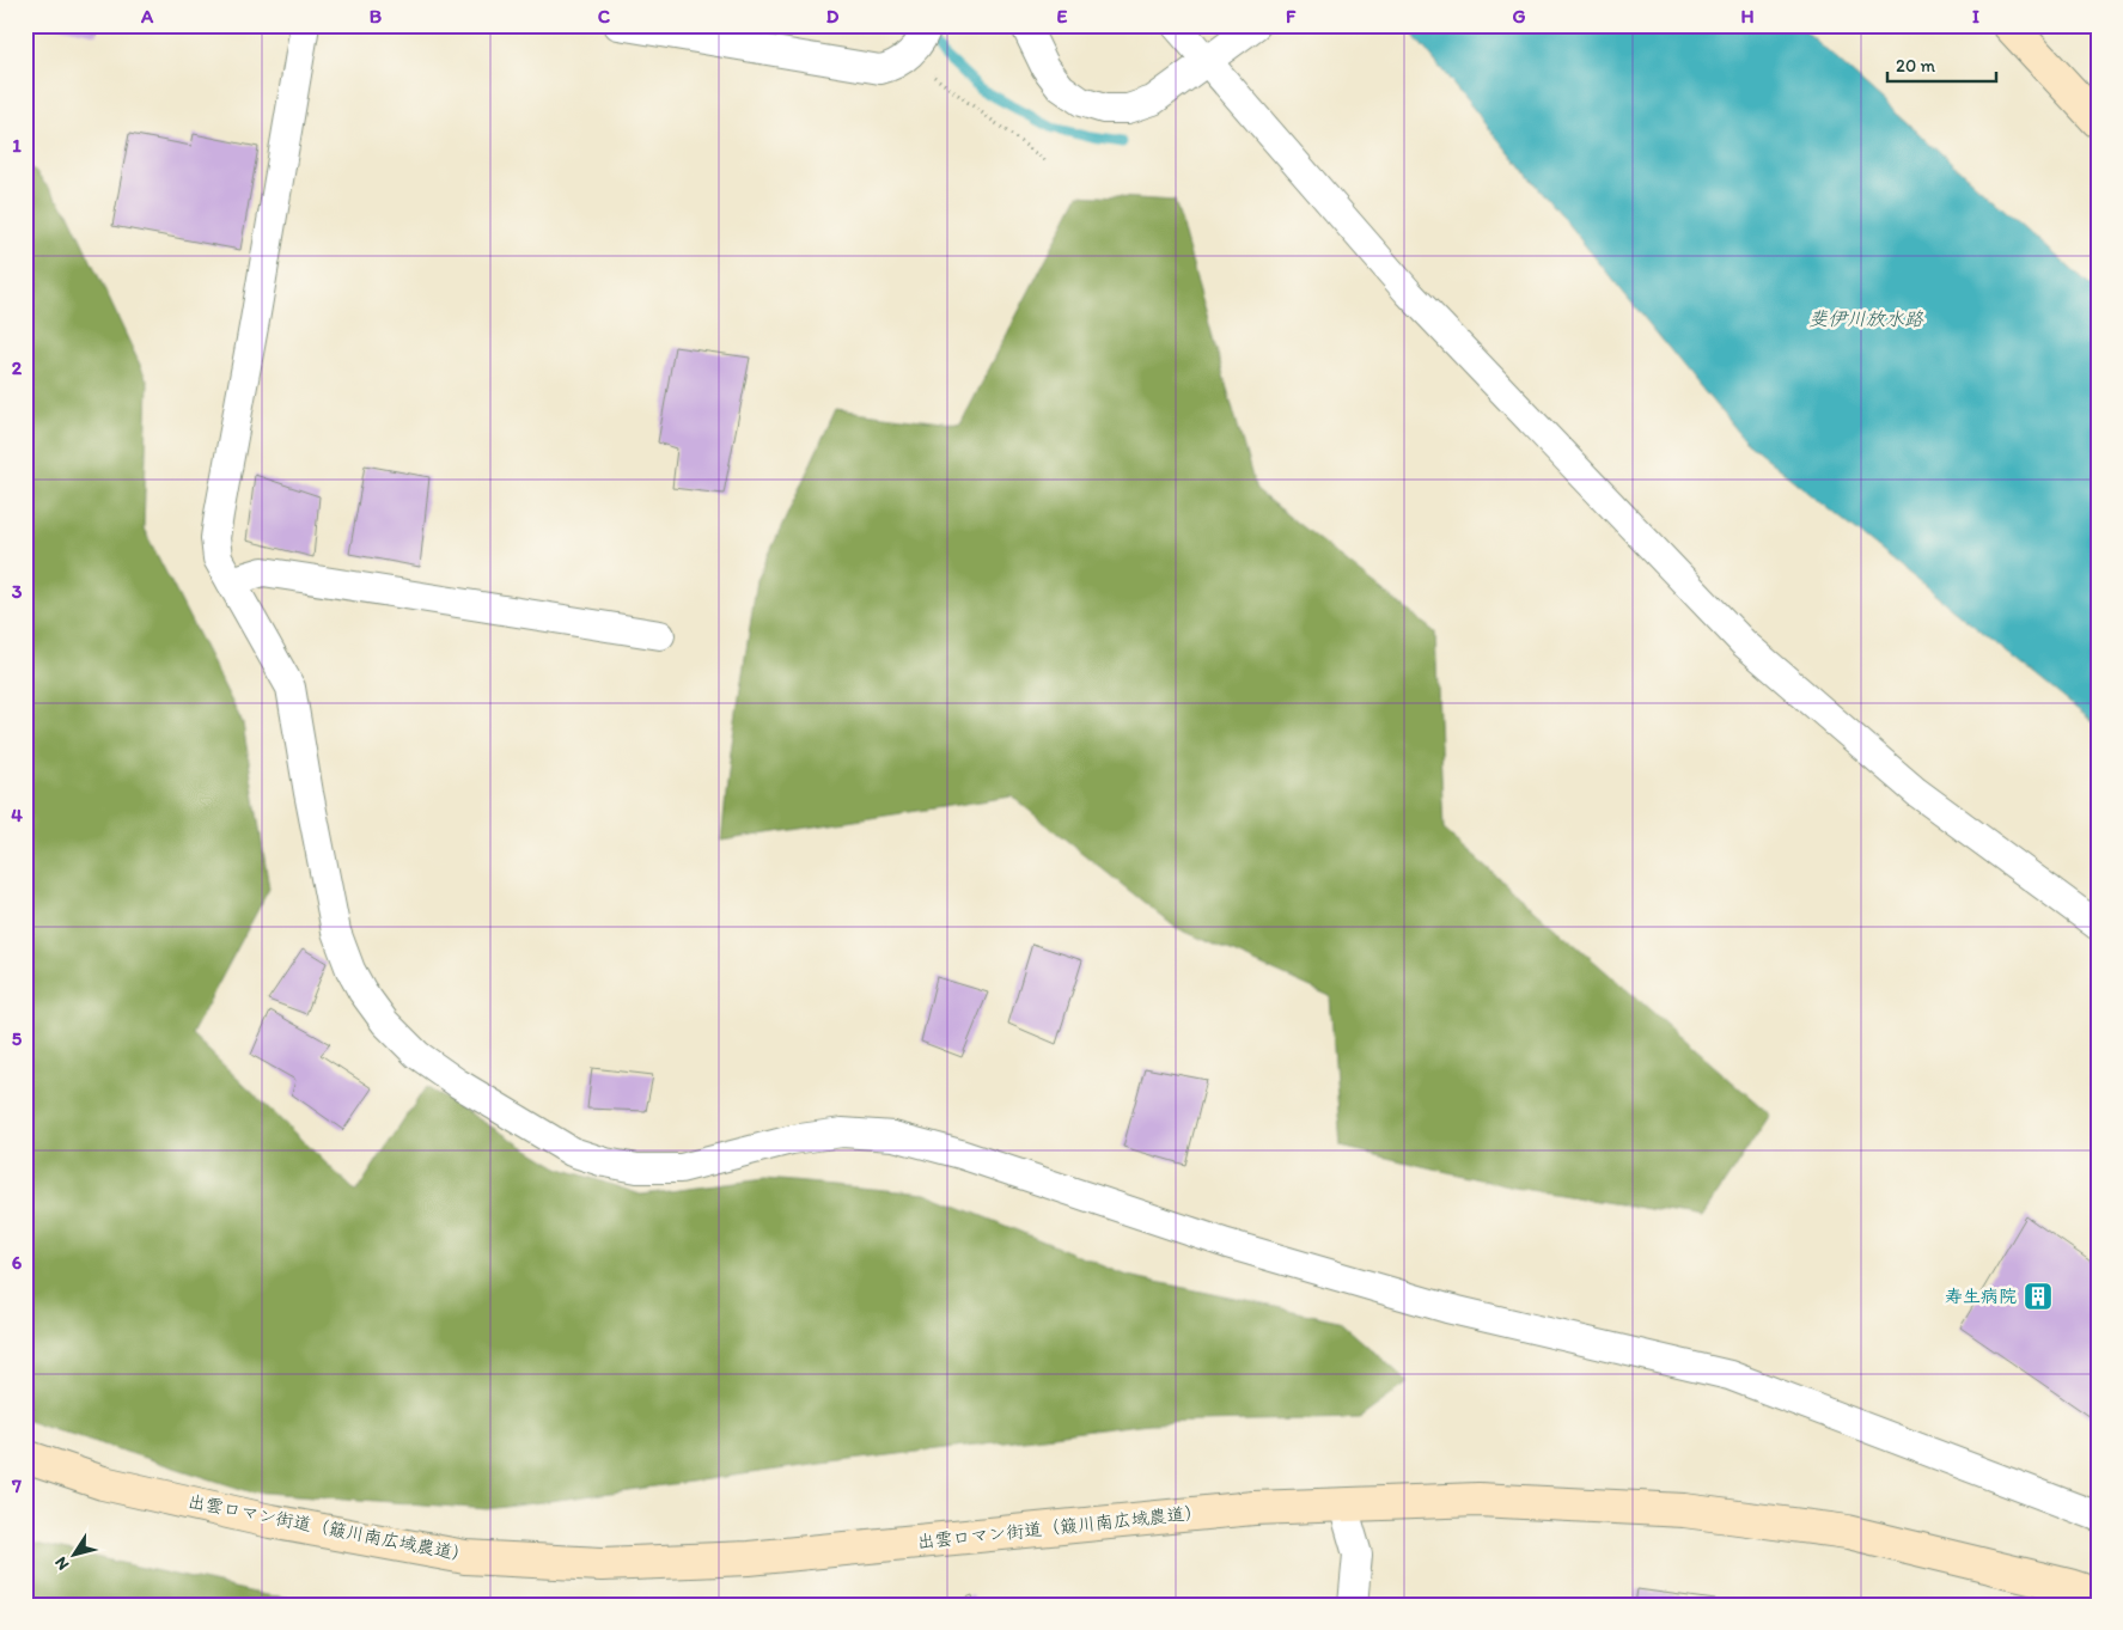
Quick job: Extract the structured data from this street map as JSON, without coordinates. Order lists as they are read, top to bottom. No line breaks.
{"streets":{"street":["出雲ロマン街道（簸川南広域農道）"]},"water":["斐伊川放水路"],"places":{"building":["寿生病院"]},"scale_bar":"20 m","north":"bottom left","grid":{"columns":["A","B","C","D","E","F","G","H","I"],"rows":["1","2","3","4","5","6","7"]}}
